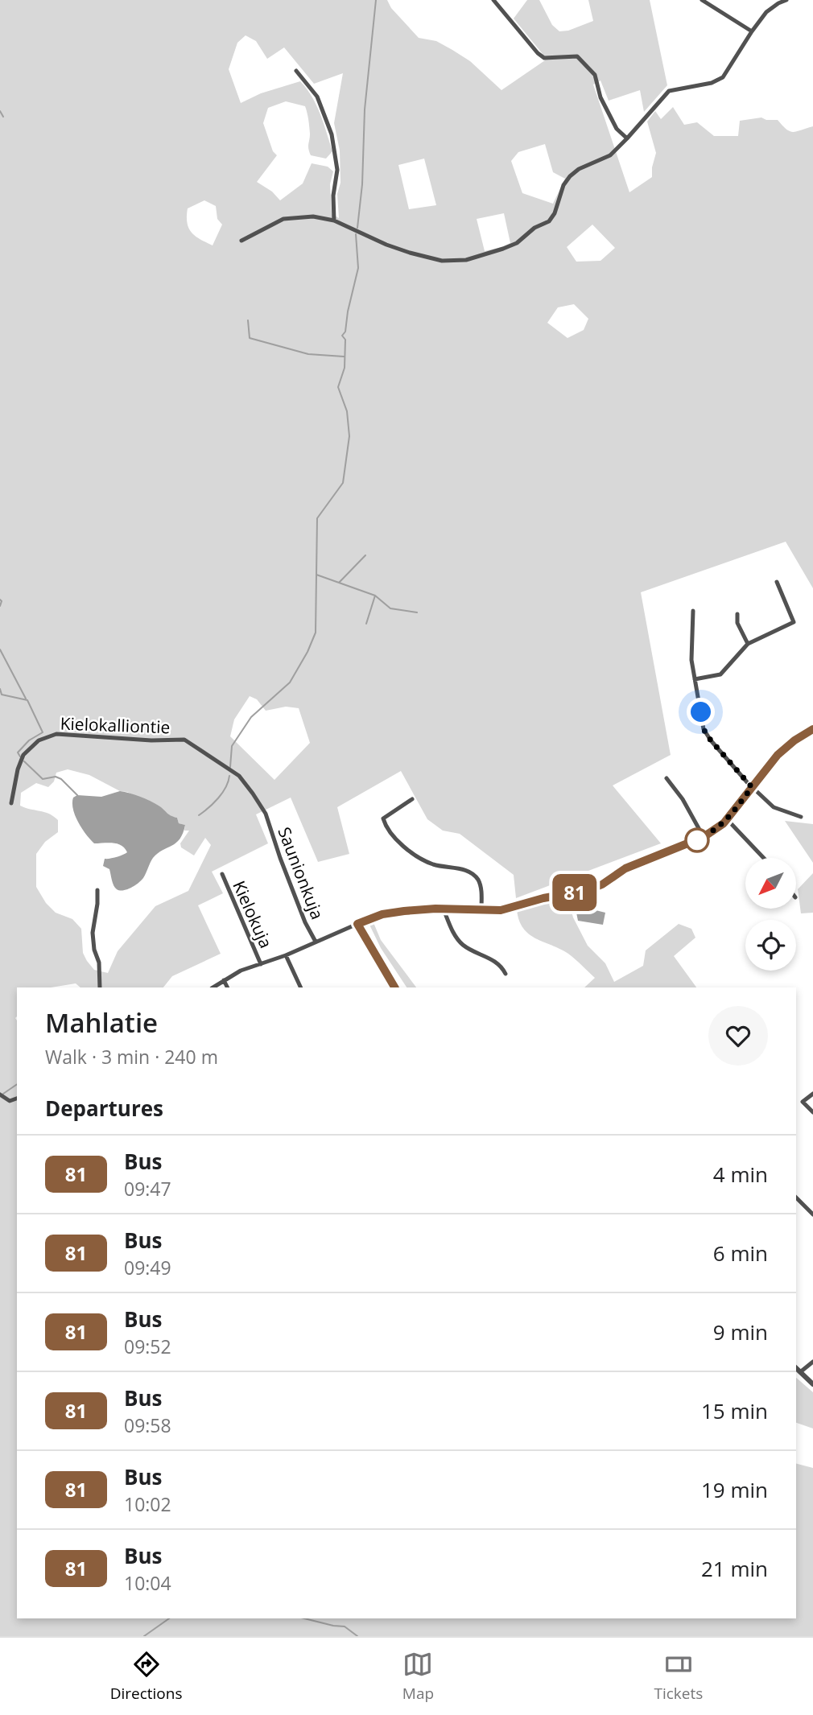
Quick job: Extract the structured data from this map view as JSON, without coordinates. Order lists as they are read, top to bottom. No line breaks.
{"streets":{"street":["Kielokalliontie","Saunionkuja","Kielokuja"]},"crossings":[["Kielokalliontie","Saunionkuja"]],"lines":["bus line 81"],"north":"bottom left","page":{"on_map":"81","heading":[["Mahlatie","Walk · 3 min · 240 m"],"Departures"],"list":[{"mark":"81","name":"Bus","note":"09:47","value":"4 min"},{"mark":"81","name":"Bus","note":"09:49","value":"6 min"},{"mark":"81","name":"Bus","note":"09:52","value":"9 min"},{"mark":"81","name":"Bus","note":"09:58","value":"15 min"},{"mark":"81","name":"Bus","note":"10:02","value":"19 min"},{"mark":"81","name":"Bus","note":"10:04","value":"21 min"}],"tabs":["Directions","Map","Tickets"]}}
